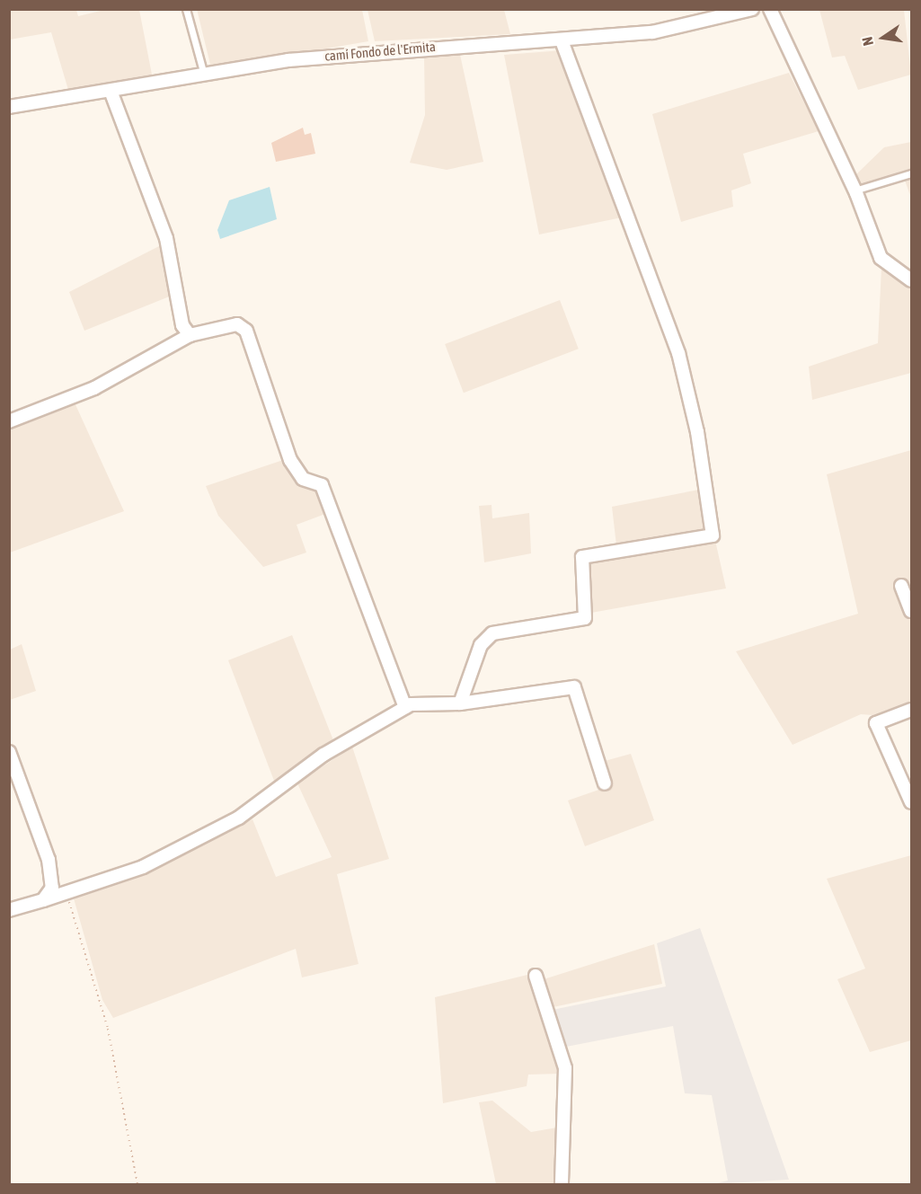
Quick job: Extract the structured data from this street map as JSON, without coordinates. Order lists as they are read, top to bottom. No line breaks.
{"streets":{"street":["camí Fondo de l'Ermita"]},"north":"left"}
